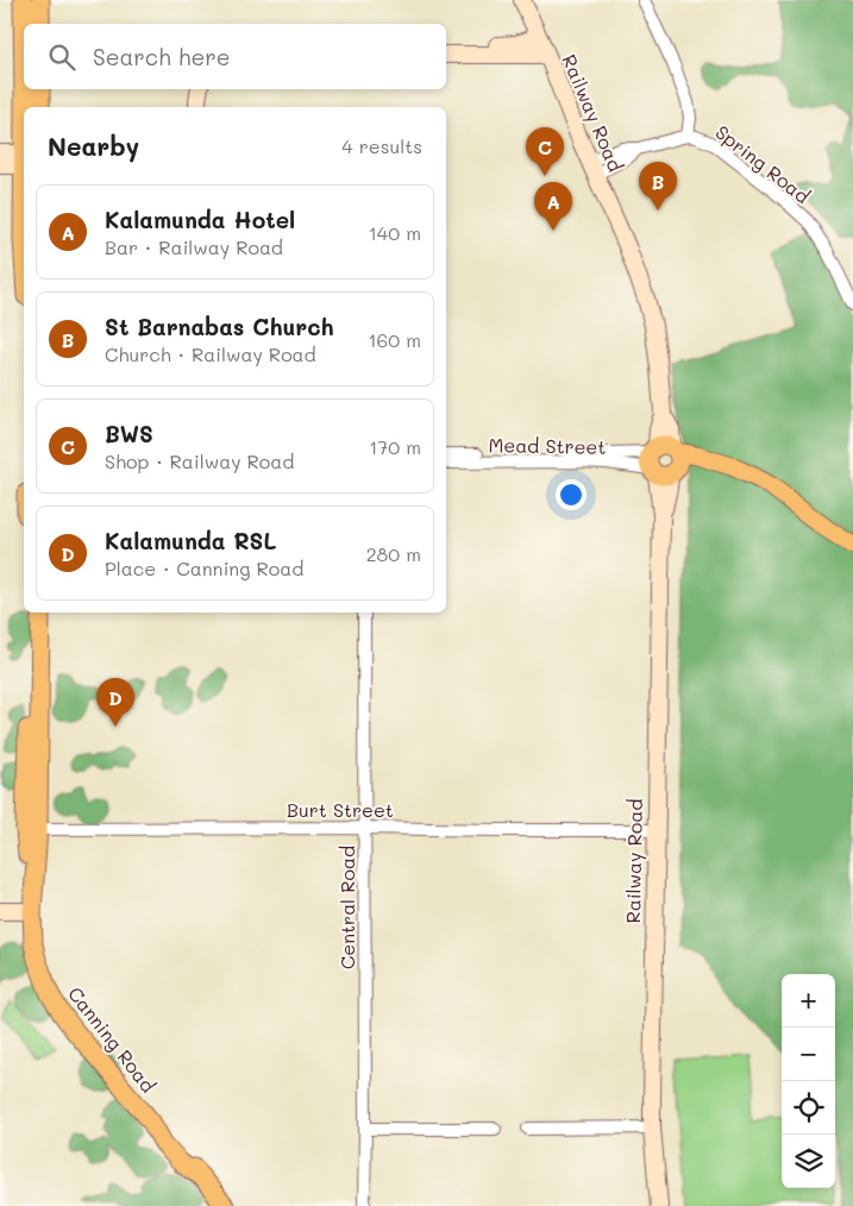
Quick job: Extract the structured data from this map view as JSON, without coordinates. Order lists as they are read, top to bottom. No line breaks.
{"streets":{"main road":["Canning Road"],"street":["Railway Road","Spring Road","Mead Street","Burt Street","Central Road"]},"crossings":[["Railway Road","Spring Road"],["Railway Road","Mead Street"],["Railway Road","Burt Street"],["Burt Street","Central Road"],["Burt Street","Canning Road"]],"page":{"search":"Search here","heading":["Nearby","4 results"],"pins":["C","B","A","D"],"list":[{"mark":"A","name":"Kalamunda Hotel","note":"Bar · Railway Road","value":"140 m"},{"mark":"B","name":"St Barnabas Church","note":"Church · Railway Road","value":"160 m"},{"mark":"C","name":"BWS","note":"Shop · Railway Road","value":"170 m"},{"mark":"D","name":"Kalamunda RSL","note":"Place · Canning Road","value":"280 m"}],"map_buttons":["+","−"]}}
